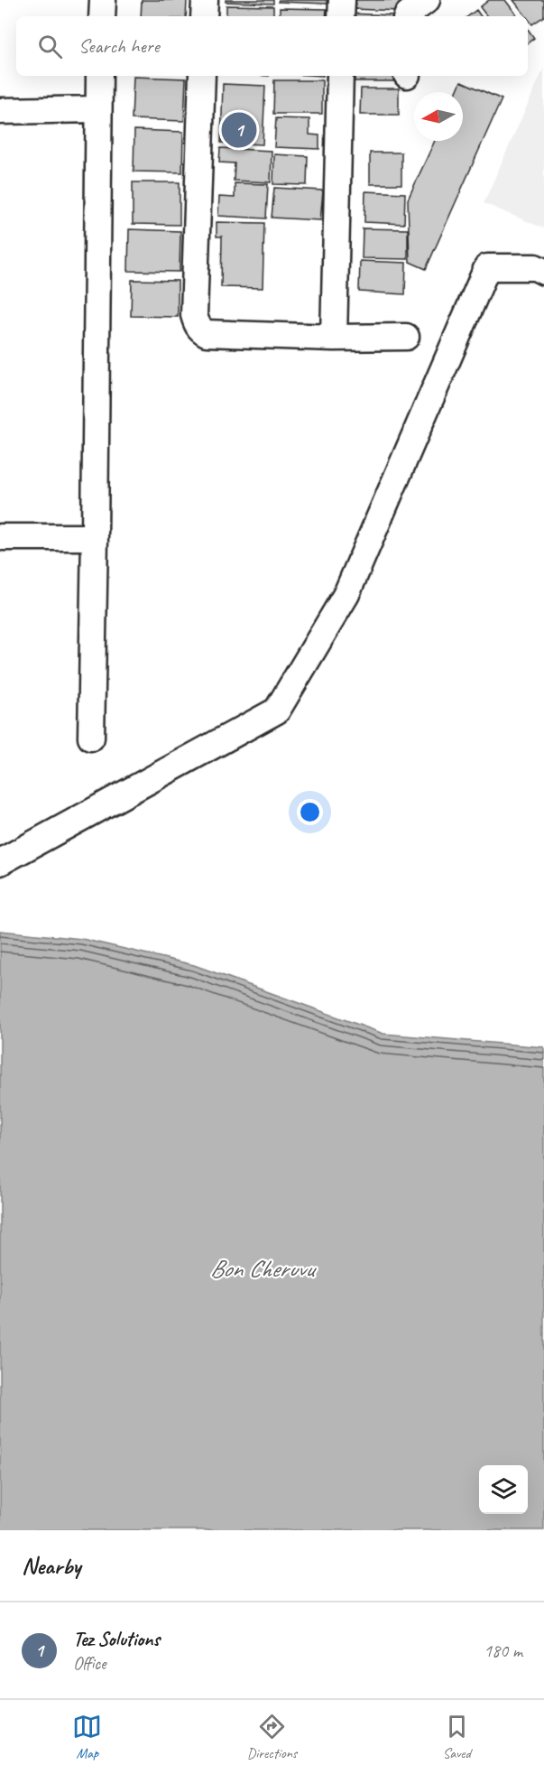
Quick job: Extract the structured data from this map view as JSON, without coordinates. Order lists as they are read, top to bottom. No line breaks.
{"water":["Bon Cheruvu"],"north":"left","page":{"search":"Search here","pins":"1","heading":"Nearby","list":[{"mark":"1","name":"Tez Solutions","note":"Office","value":"180 m"}],"nav":["Map","Directions","Saved"]}}
